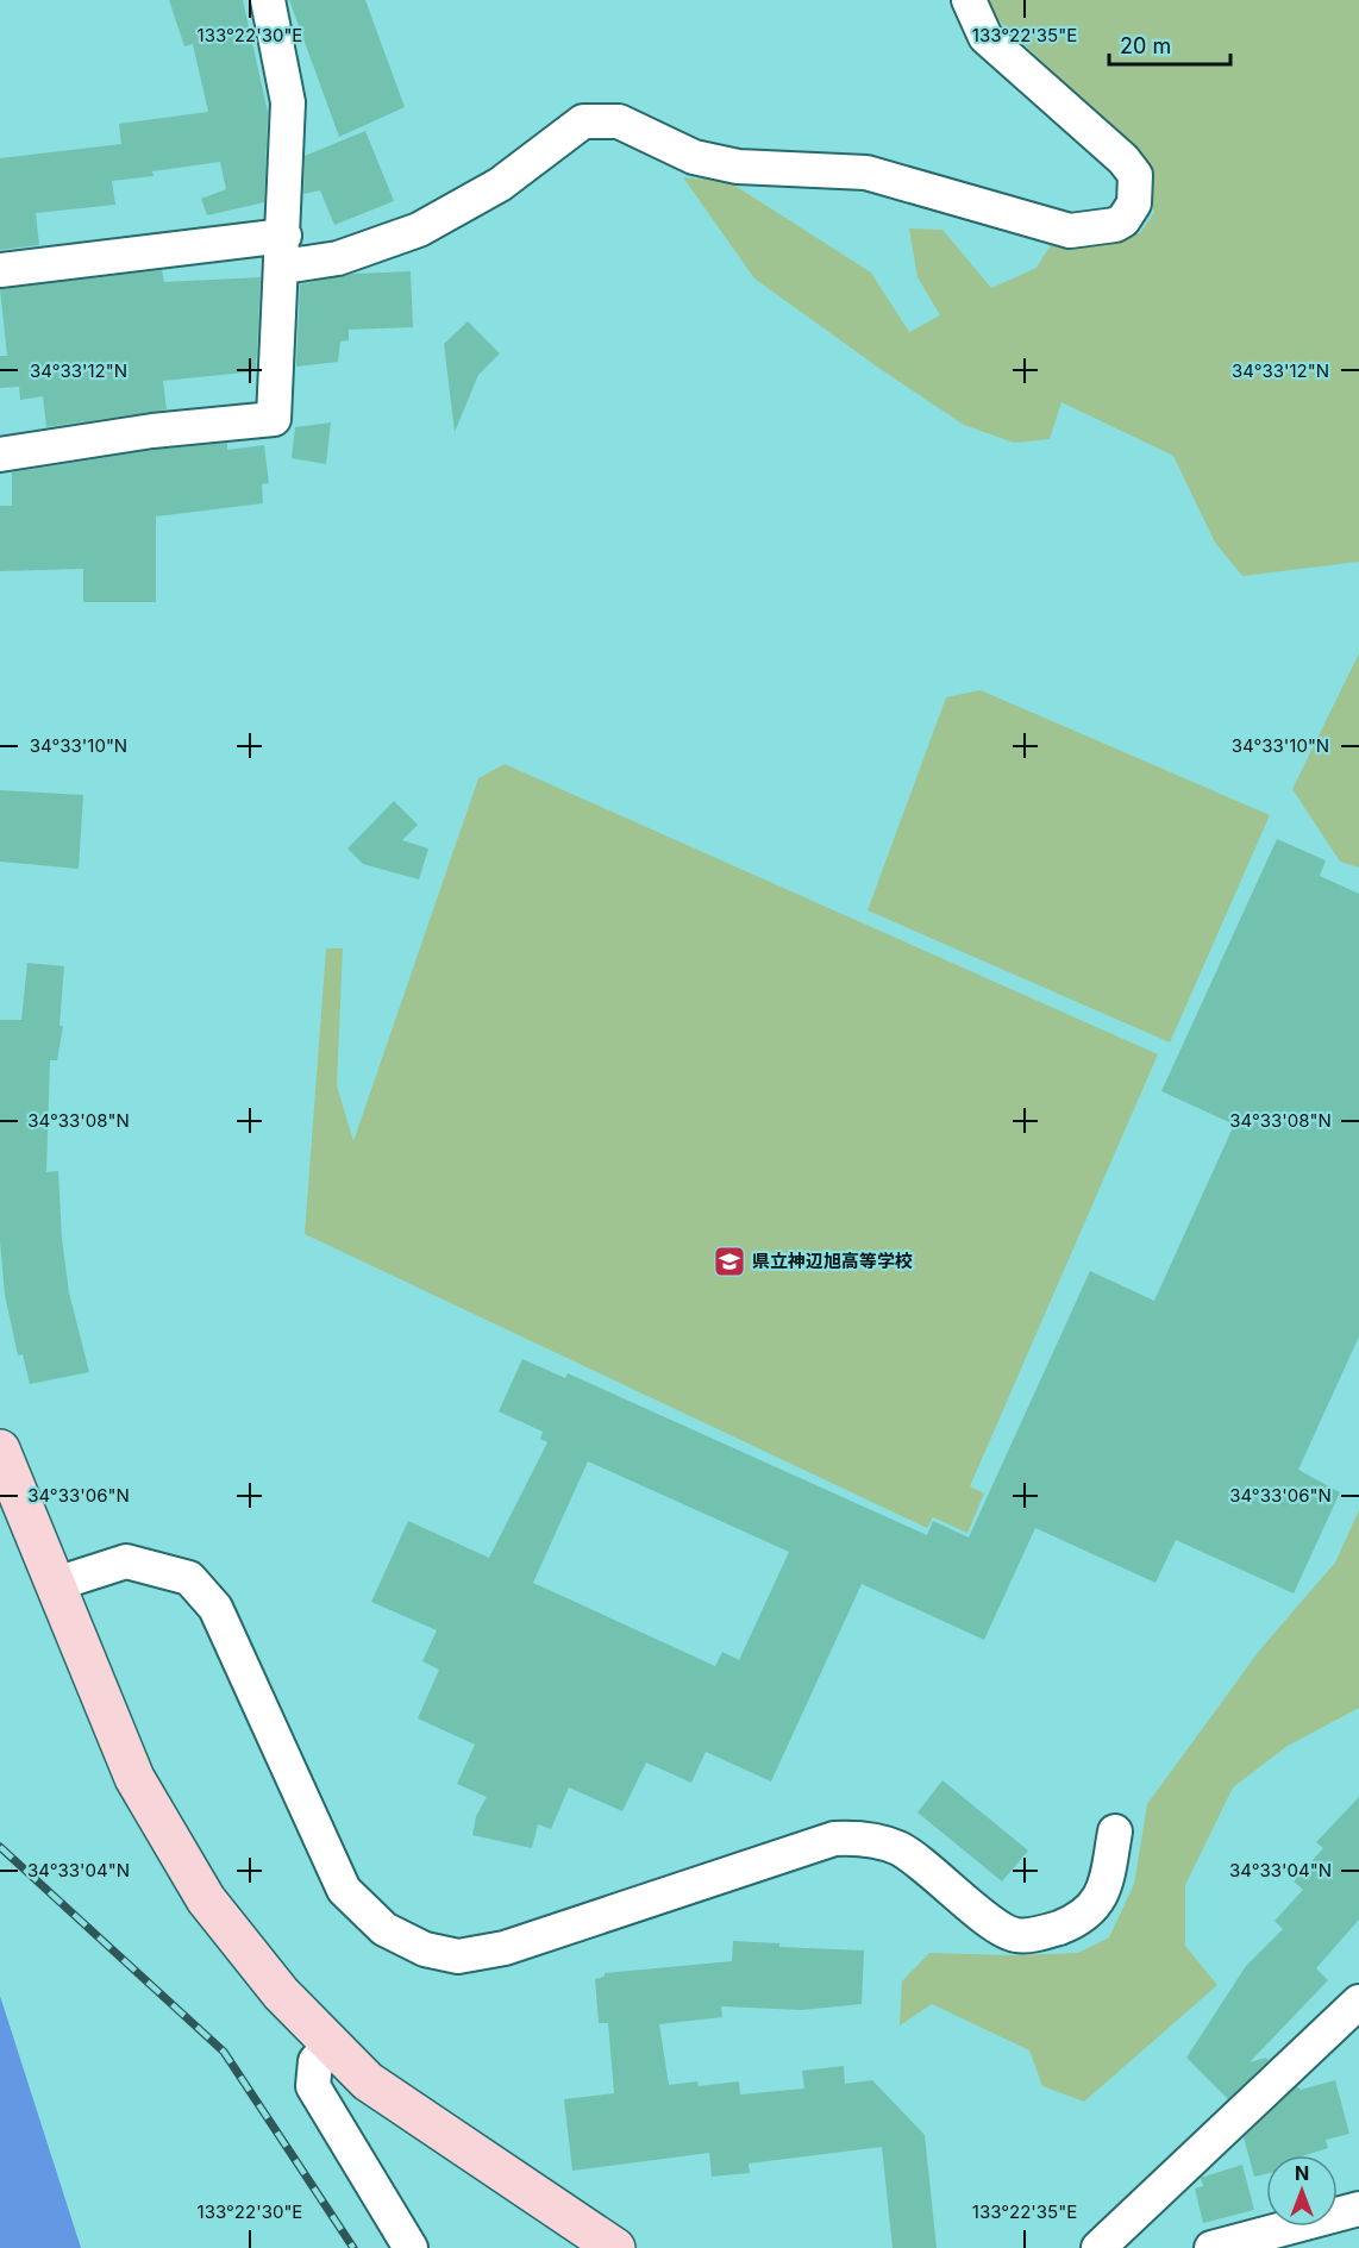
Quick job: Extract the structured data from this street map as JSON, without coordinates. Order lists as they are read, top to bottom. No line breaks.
{"places":{"school or university":["県立神辺旭高等学校"]},"scale_bar":"20 m","north":"top","coordinates":["133°22'30\"E","133°22'35\"E","34°33'12\"N","34°33'10\"N","34°33'08\"N","34°33'06\"N","34°33'04\"N"]}
